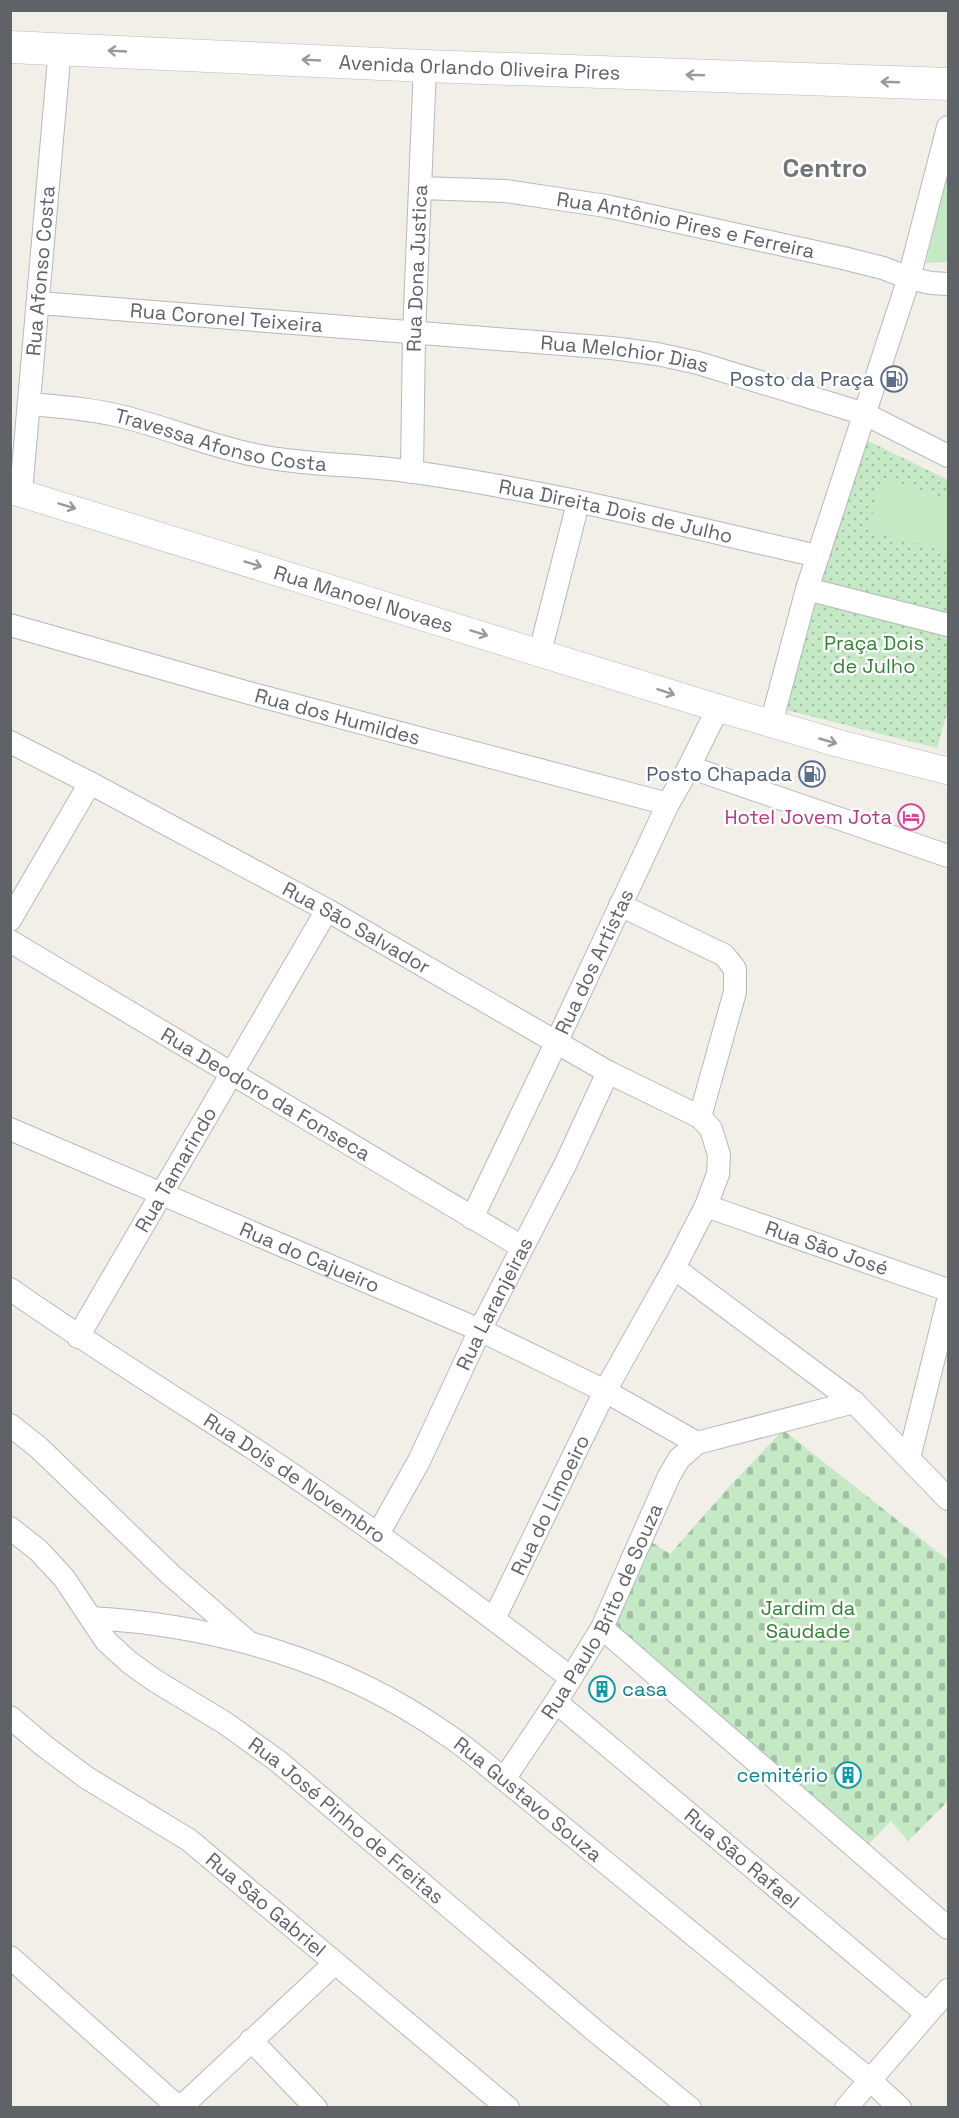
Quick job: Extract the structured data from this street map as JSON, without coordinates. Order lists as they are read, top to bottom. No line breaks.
{"streets":{"main road":["Avenida Orlando Oliveira Pires"],"street":["Rua Antônio Pires e Ferreira","Rua Dona Justica","Rua Afonso Costa","Rua Coronel Teixeira","Rua Melchior Dias","Travessa Afonso Costa","Rua Direita Dois de Julho","Rua Manoel Novaes","Rua dos Humildes","Rua São Salvador","Rua dos Artistas","Rua Deodoro da Fonseca","Rua Tamarindo","Rua São José","Rua do Cajueiro","Rua Laranjeiras","Rua Dois de Novembro","Rua do Limoeiro","Rua Paulo Brito de Souza","Rua Gustavo Souza","Rua José Pinho de Freitas","Rua São Rafael","Rua São Gabriel"]},"crossings":[["Avenida Orlando Oliveira Pires","Rua Dona Justica"],["Avenida Orlando Oliveira Pires","Rua Afonso Costa"],["Rua Antônio Pires e Ferreira","Rua Dona Justica"],["Rua Dona Justica","Rua Coronel Teixeira"],["Rua Dona Justica","Rua Melchior Dias"],["Rua Dona Justica","Travessa Afonso Costa"],["Rua Dona Justica","Rua Direita Dois de Julho"],["Rua Afonso Costa","Rua Coronel Teixeira"],["Rua Afonso Costa","Travessa Afonso Costa"],["Rua Afonso Costa","Rua Manoel Novaes"],["Rua Coronel Teixeira","Rua Melchior Dias"],["Travessa Afonso Costa","Rua Direita Dois de Julho"],["Rua Manoel Novaes","Rua dos Artistas"],["Rua dos Humildes","Rua dos Artistas"],["Rua São Salvador","Rua dos Artistas"],["Rua São Salvador","Rua Tamarindo"],["Rua São Salvador","Rua Laranjeiras"],["Rua dos Artistas","Rua Deodoro da Fonseca"],["Rua Deodoro da Fonseca","Rua Tamarindo"],["Rua Deodoro da Fonseca","Rua Laranjeiras"],["Rua Tamarindo","Rua do Cajueiro"],["Rua Tamarindo","Rua Dois de Novembro"],["Rua do Cajueiro","Rua Laranjeiras"],["Rua do Cajueiro","Rua do Limoeiro"],["Rua do Cajueiro","Rua Paulo Brito de Souza"],["Rua Laranjeiras","Rua Dois de Novembro"],["Rua Dois de Novembro","Rua do Limoeiro"],["Rua Dois de Novembro","Rua Paulo Brito de Souza"],["Rua Paulo Brito de Souza","Rua Gustavo Souza"],["Rua Paulo Brito de Souza","Rua São Rafael"],["Rua Gustavo Souza","Rua José Pinho de Freitas"]],"one_way":["Avenida Orlando Oliveira Pires","Rua Manoel Novaes"],"districts":["Centro"],"parks":["Praça Dois de Julho","Jardim da Saudade"],"places":{"fuel station":["Posto da Praça","Posto Chapada"],"hotel":["Hotel Jovem Jota"],"building":["casa","cemitério"]}}
